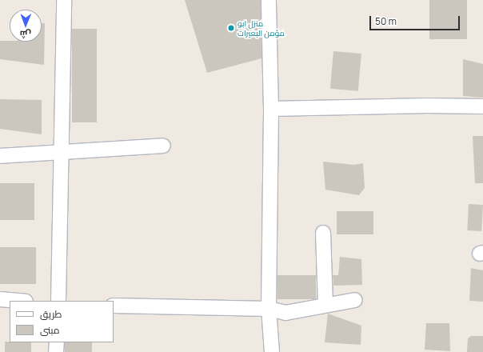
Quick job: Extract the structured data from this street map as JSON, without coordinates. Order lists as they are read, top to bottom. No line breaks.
{"places":["منزل ابو مؤمن البعيرات"],"legend":["طريق","مبنى"],"scale_bar":"50 m","north":"bottom"}
